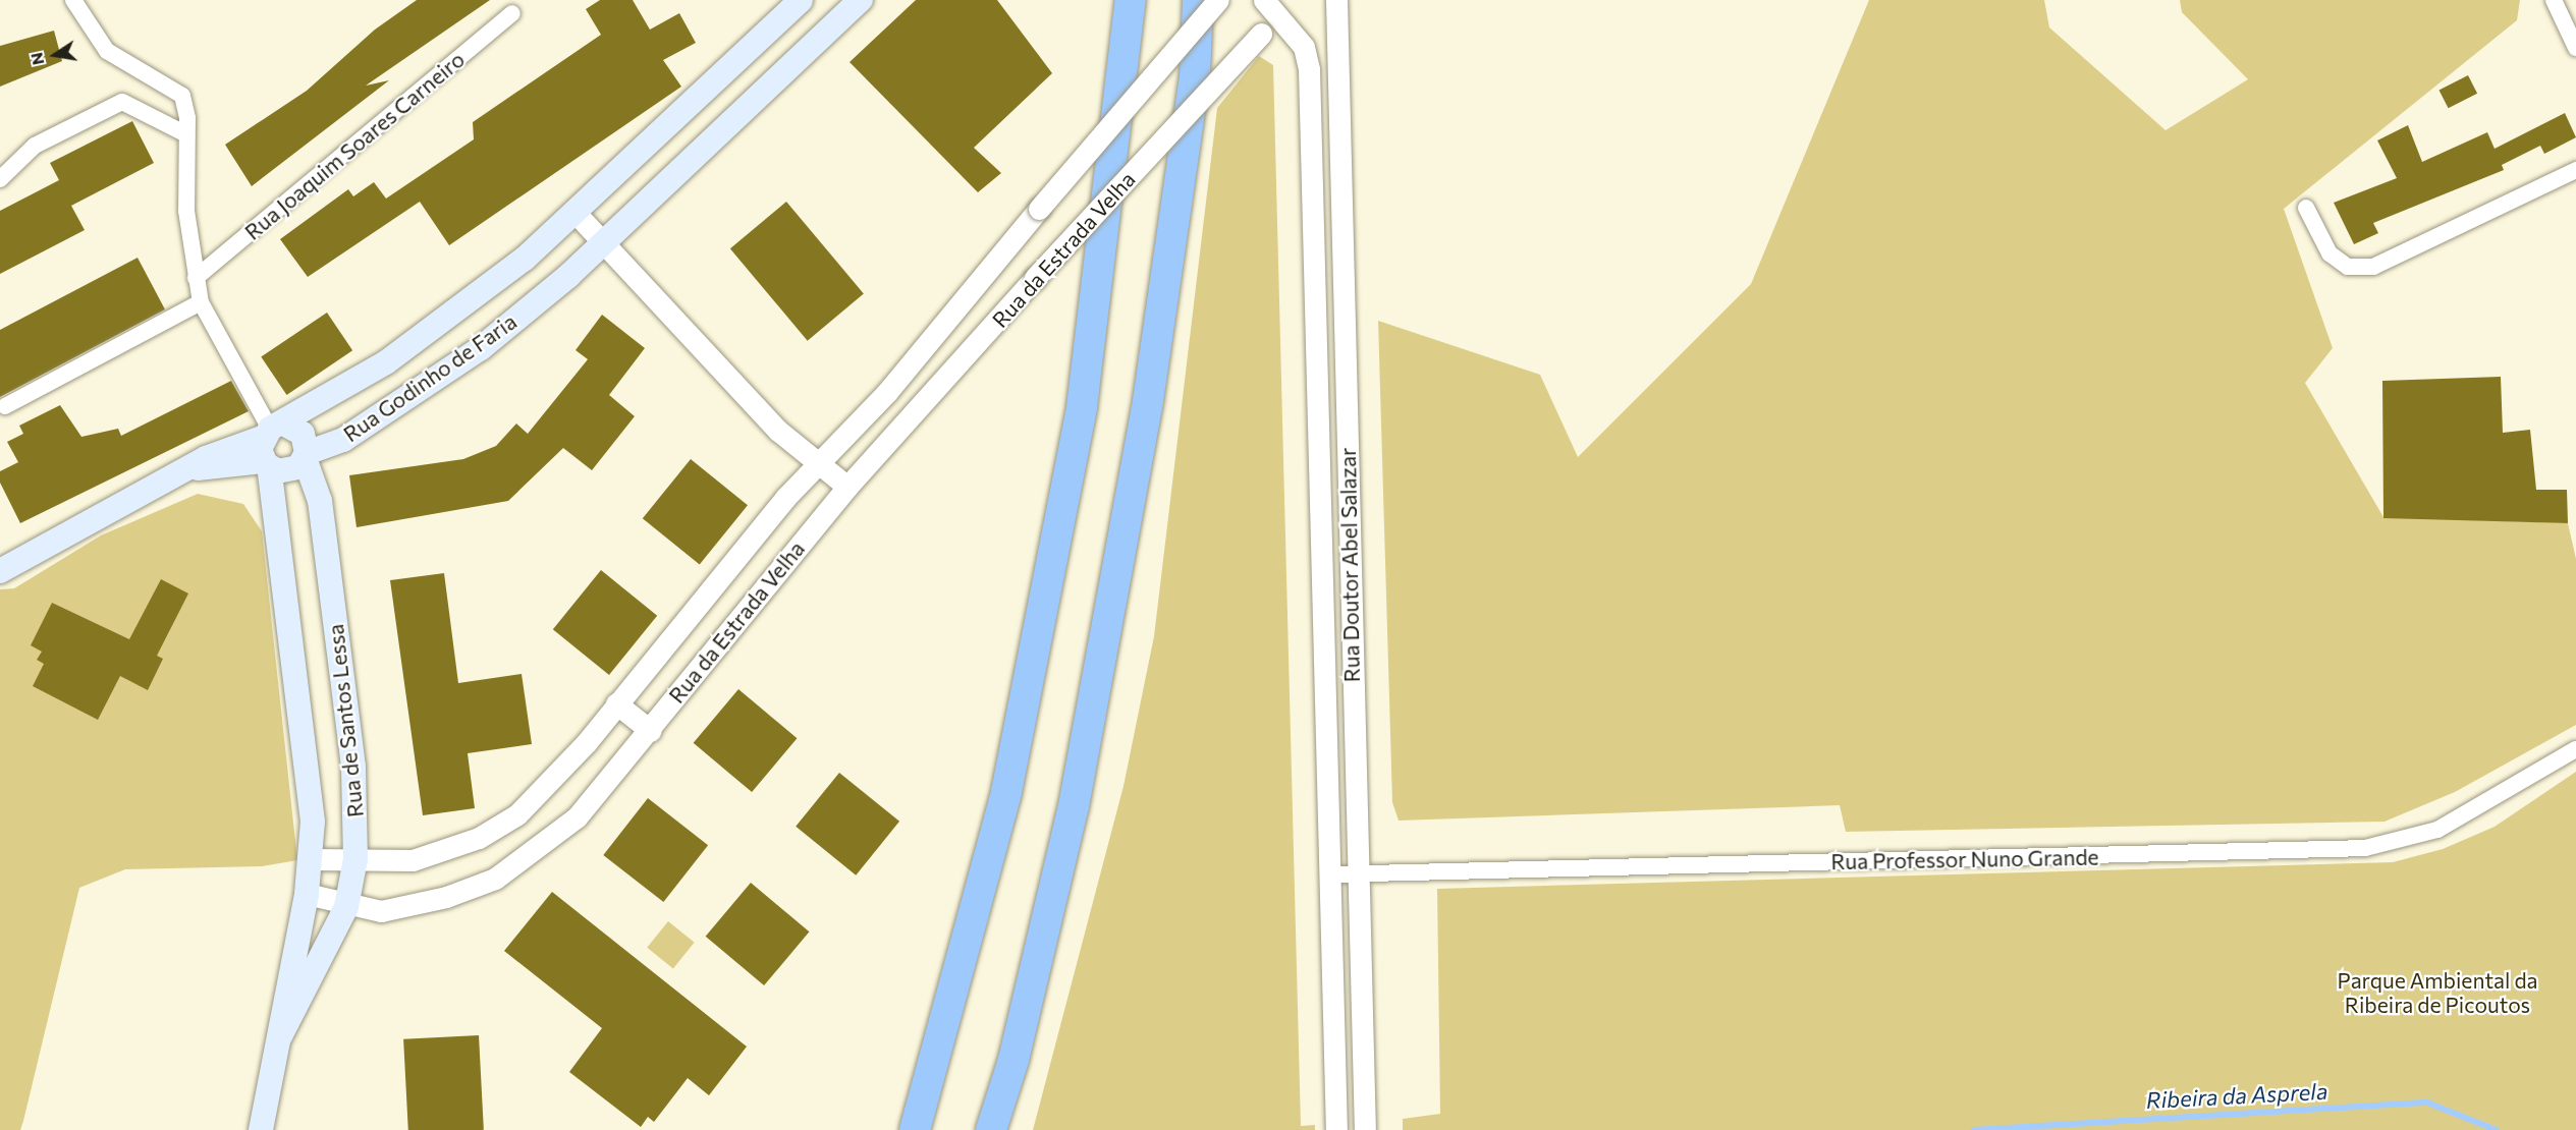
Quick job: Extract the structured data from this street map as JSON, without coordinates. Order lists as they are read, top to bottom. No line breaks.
{"streets":{"main road":["Rua Godinho de Faria","Rua de Santos Lessa"],"street":["Rua Joaquim Soares Carneiro","Rua da Estrada Velha","Rua Doutor Abel Salazar","Rua Professor Nuno Grande"]},"crossings":[["Rua da Estrada Velha","Rua Doutor Abel Salazar"],["Rua da Estrada Velha","Rua de Santos Lessa"],["Rua Godinho de Faria","Rua de Santos Lessa"],["Rua Doutor Abel Salazar","Rua Professor Nuno Grande"]],"water":["Ribeira da Asprela"],"parks":["Parque Ambiental da Ribeira de Picoutos"],"north":"left"}
